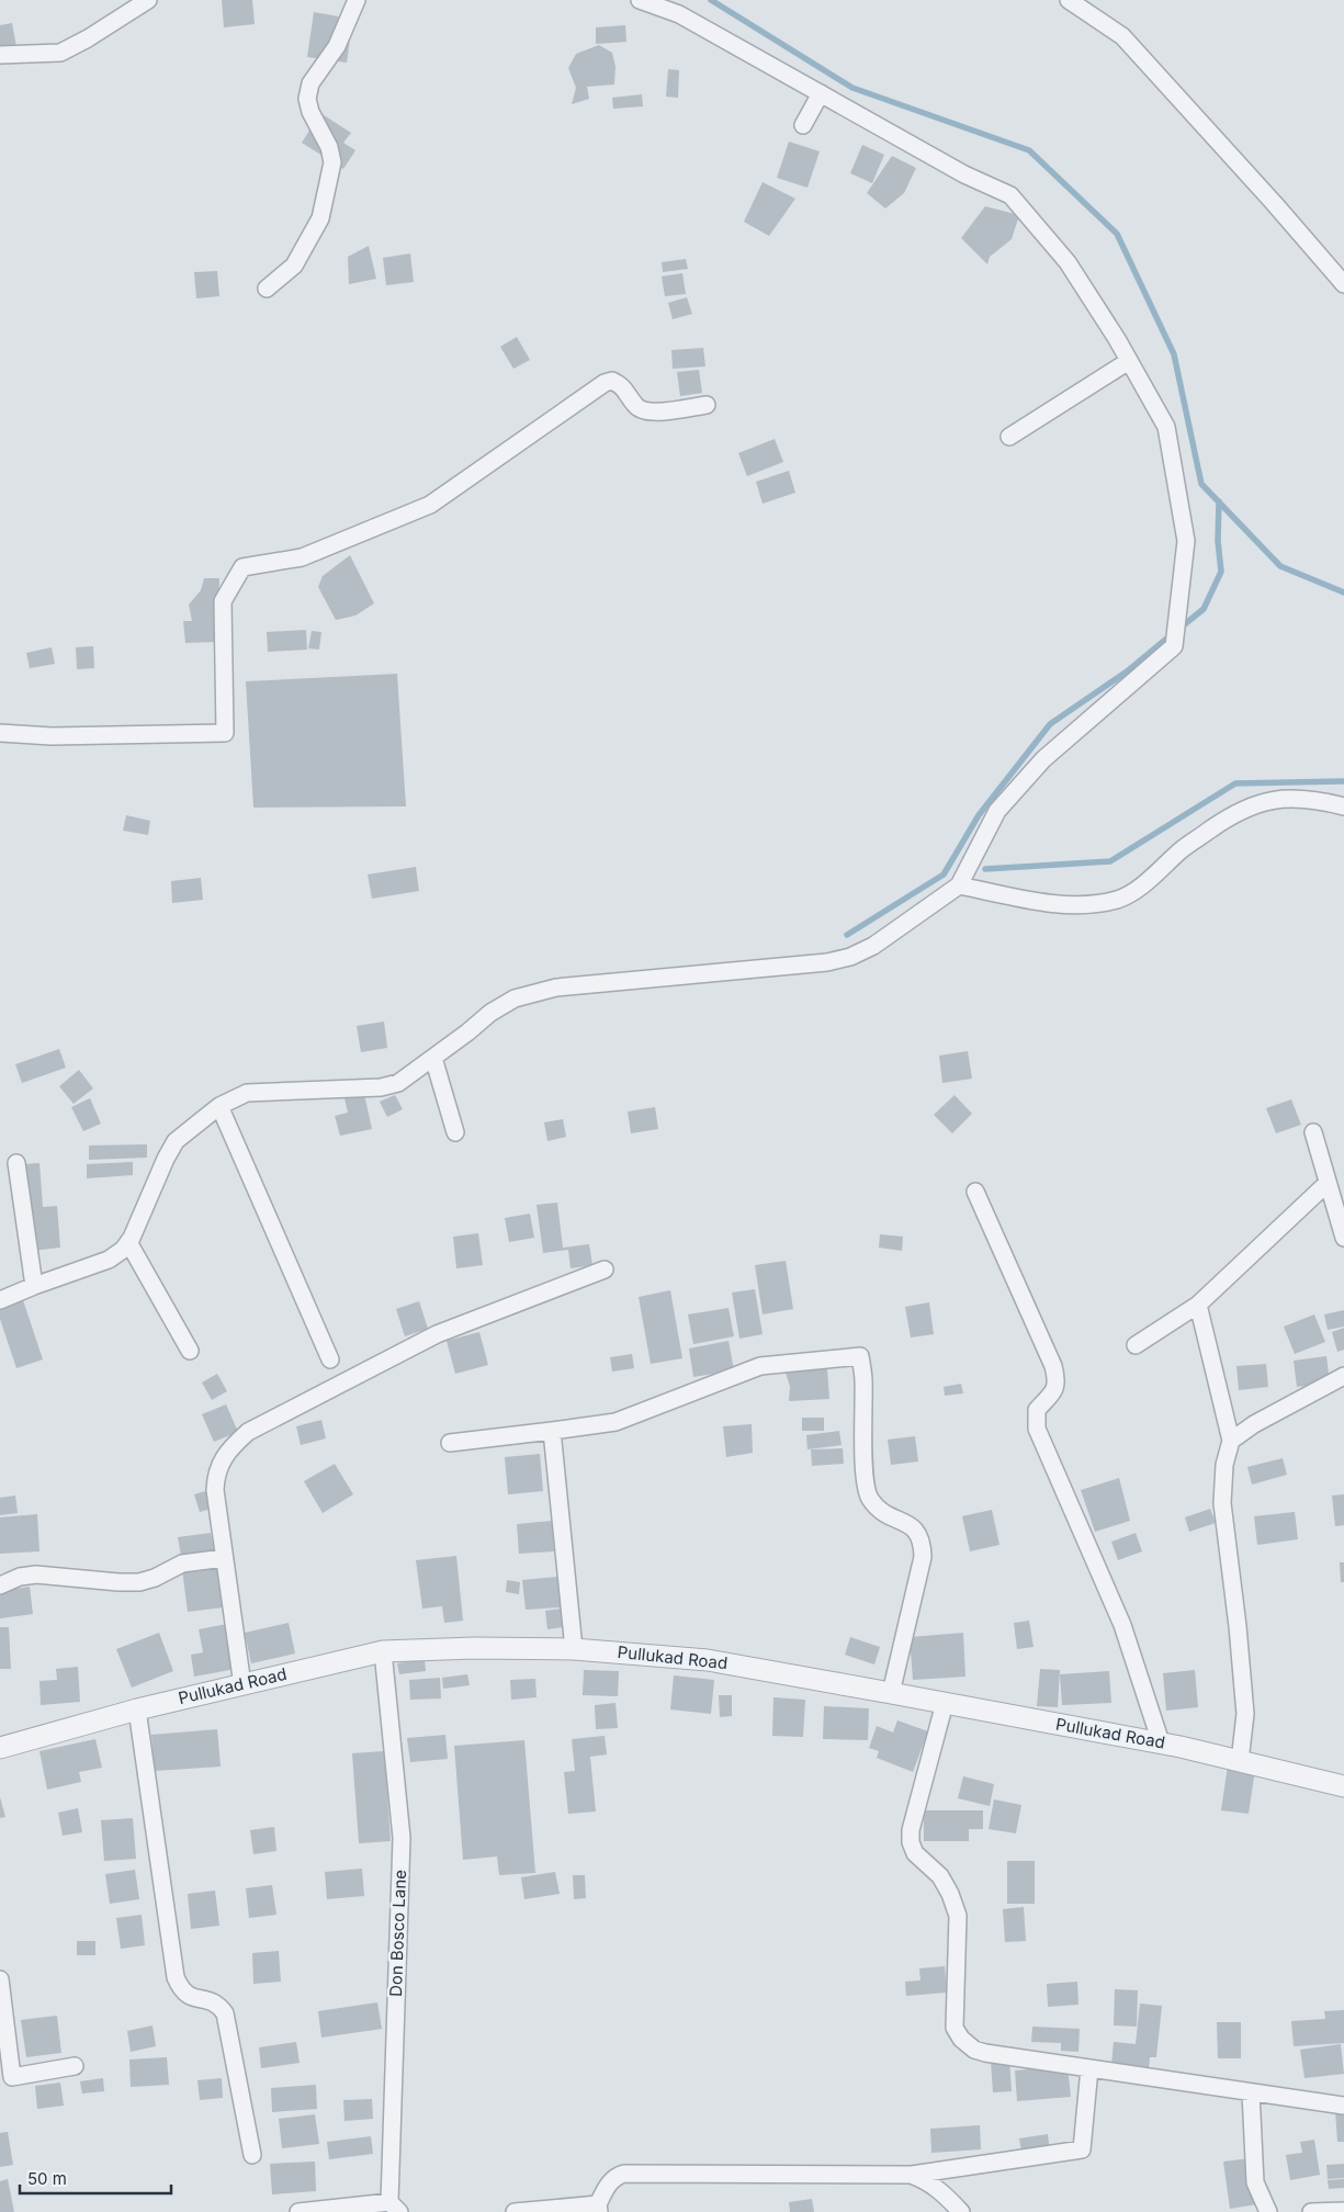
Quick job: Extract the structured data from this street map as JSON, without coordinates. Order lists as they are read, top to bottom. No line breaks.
{"streets":{"street":["Pullukad Road","Don Bosco Lane"]},"crossings":[["Pullukad Road","Don Bosco Lane"]],"scale_bar":"50 m"}
